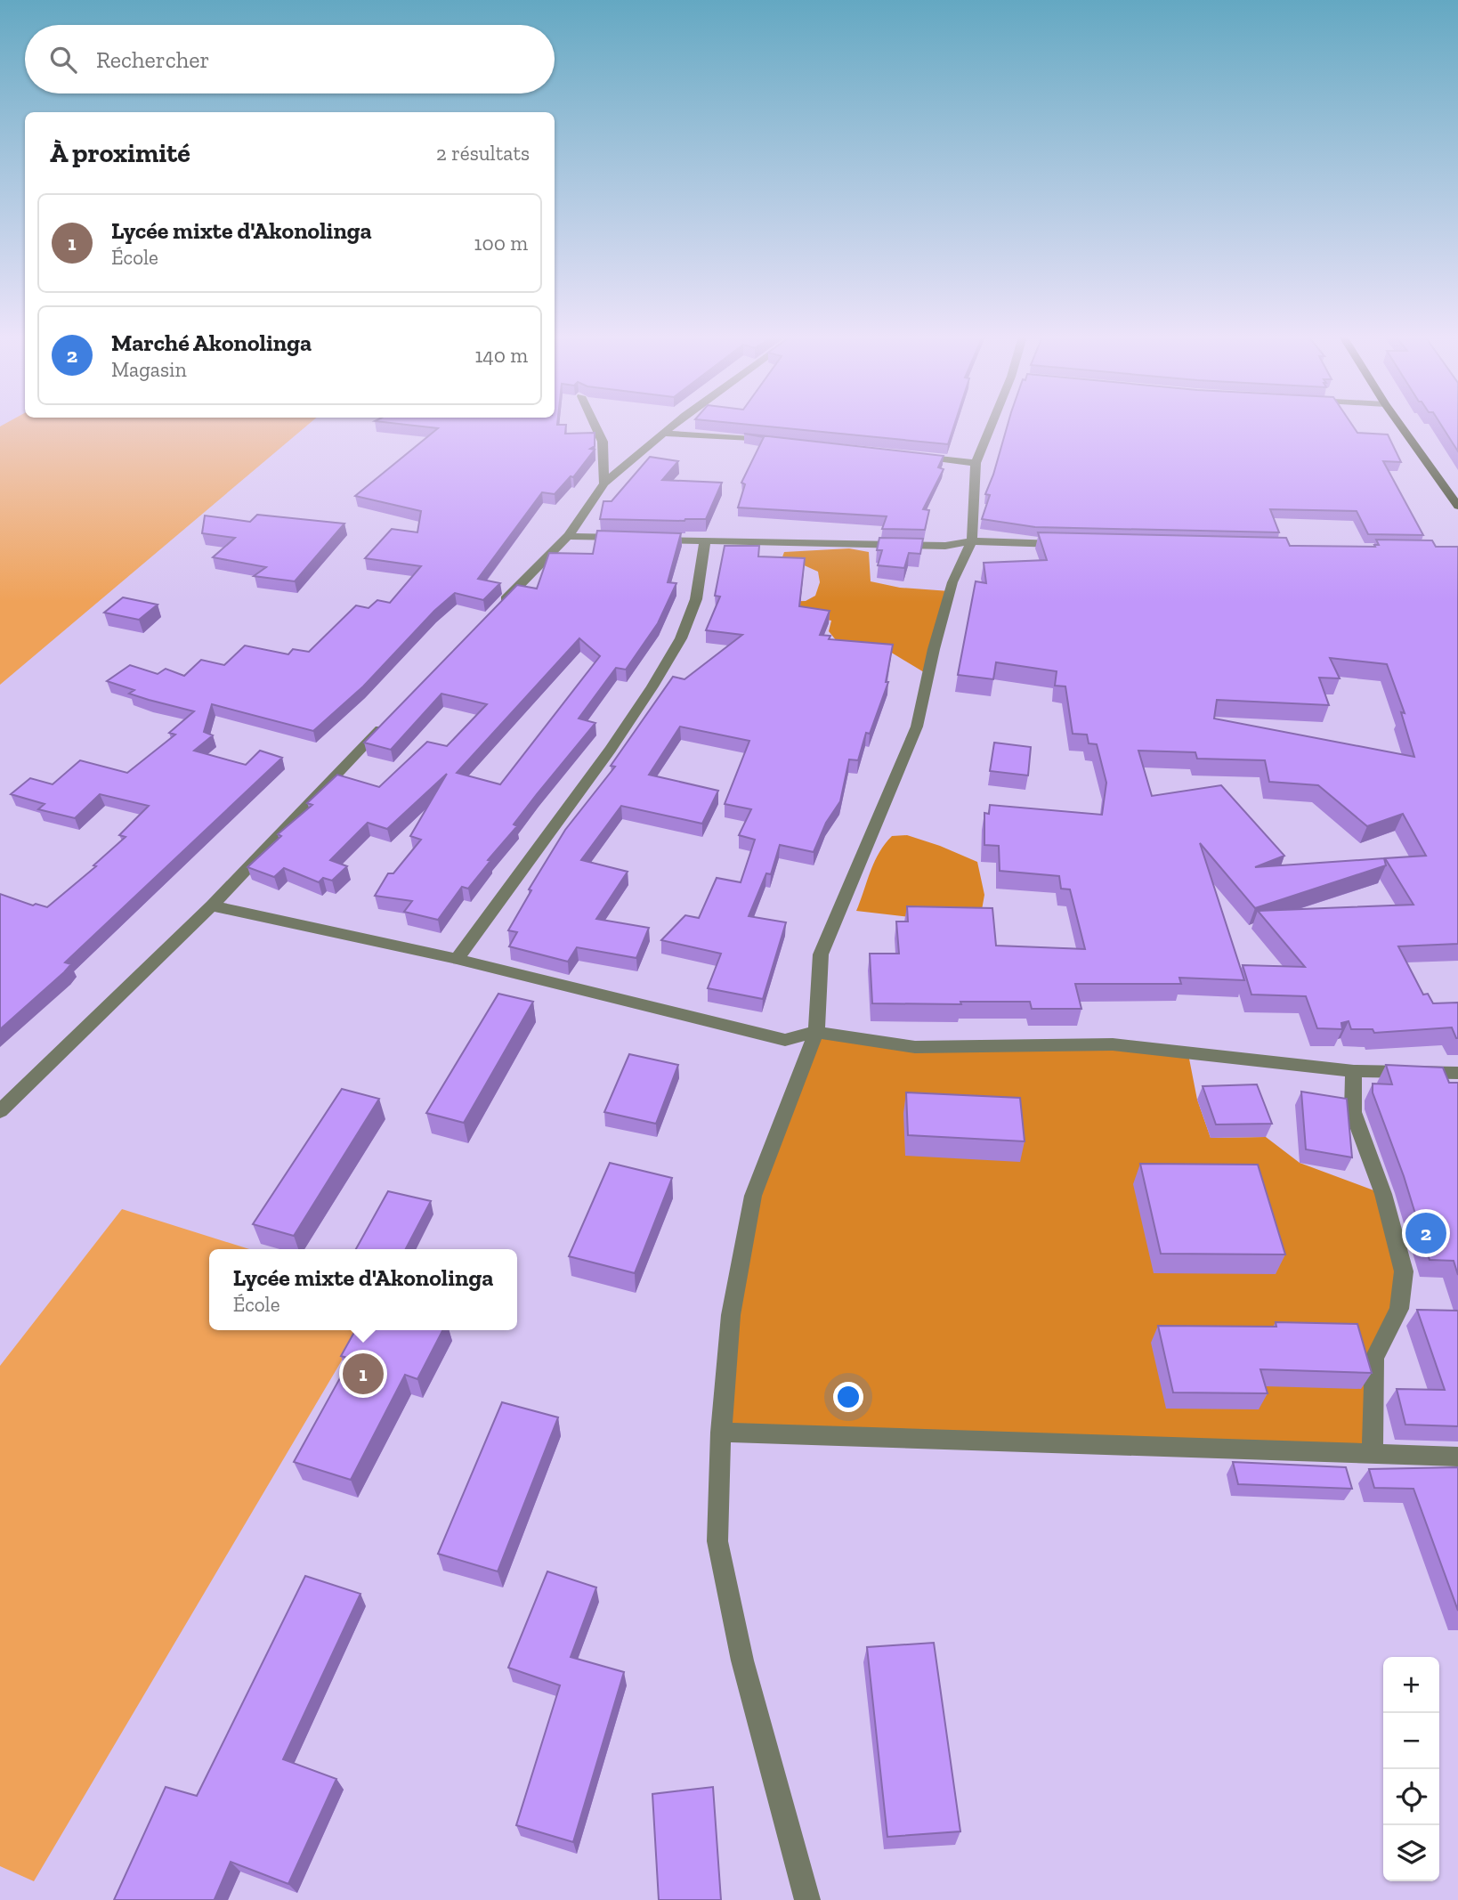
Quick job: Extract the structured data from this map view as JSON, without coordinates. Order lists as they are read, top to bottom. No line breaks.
{"page":{"search":"Rechercher","heading":["À proximité","2 résultats"],"list":[{"mark":"1","name":"Lycée mixte d'Akonolinga","note":"École","value":"100 m"},{"mark":"2","name":"Marché Akonolinga","note":"Magasin","value":"140 m"}],"pins":["2","1"],"popup":["Lycée mixte d'Akonolinga","École"],"map_buttons":["+","−"]}}
